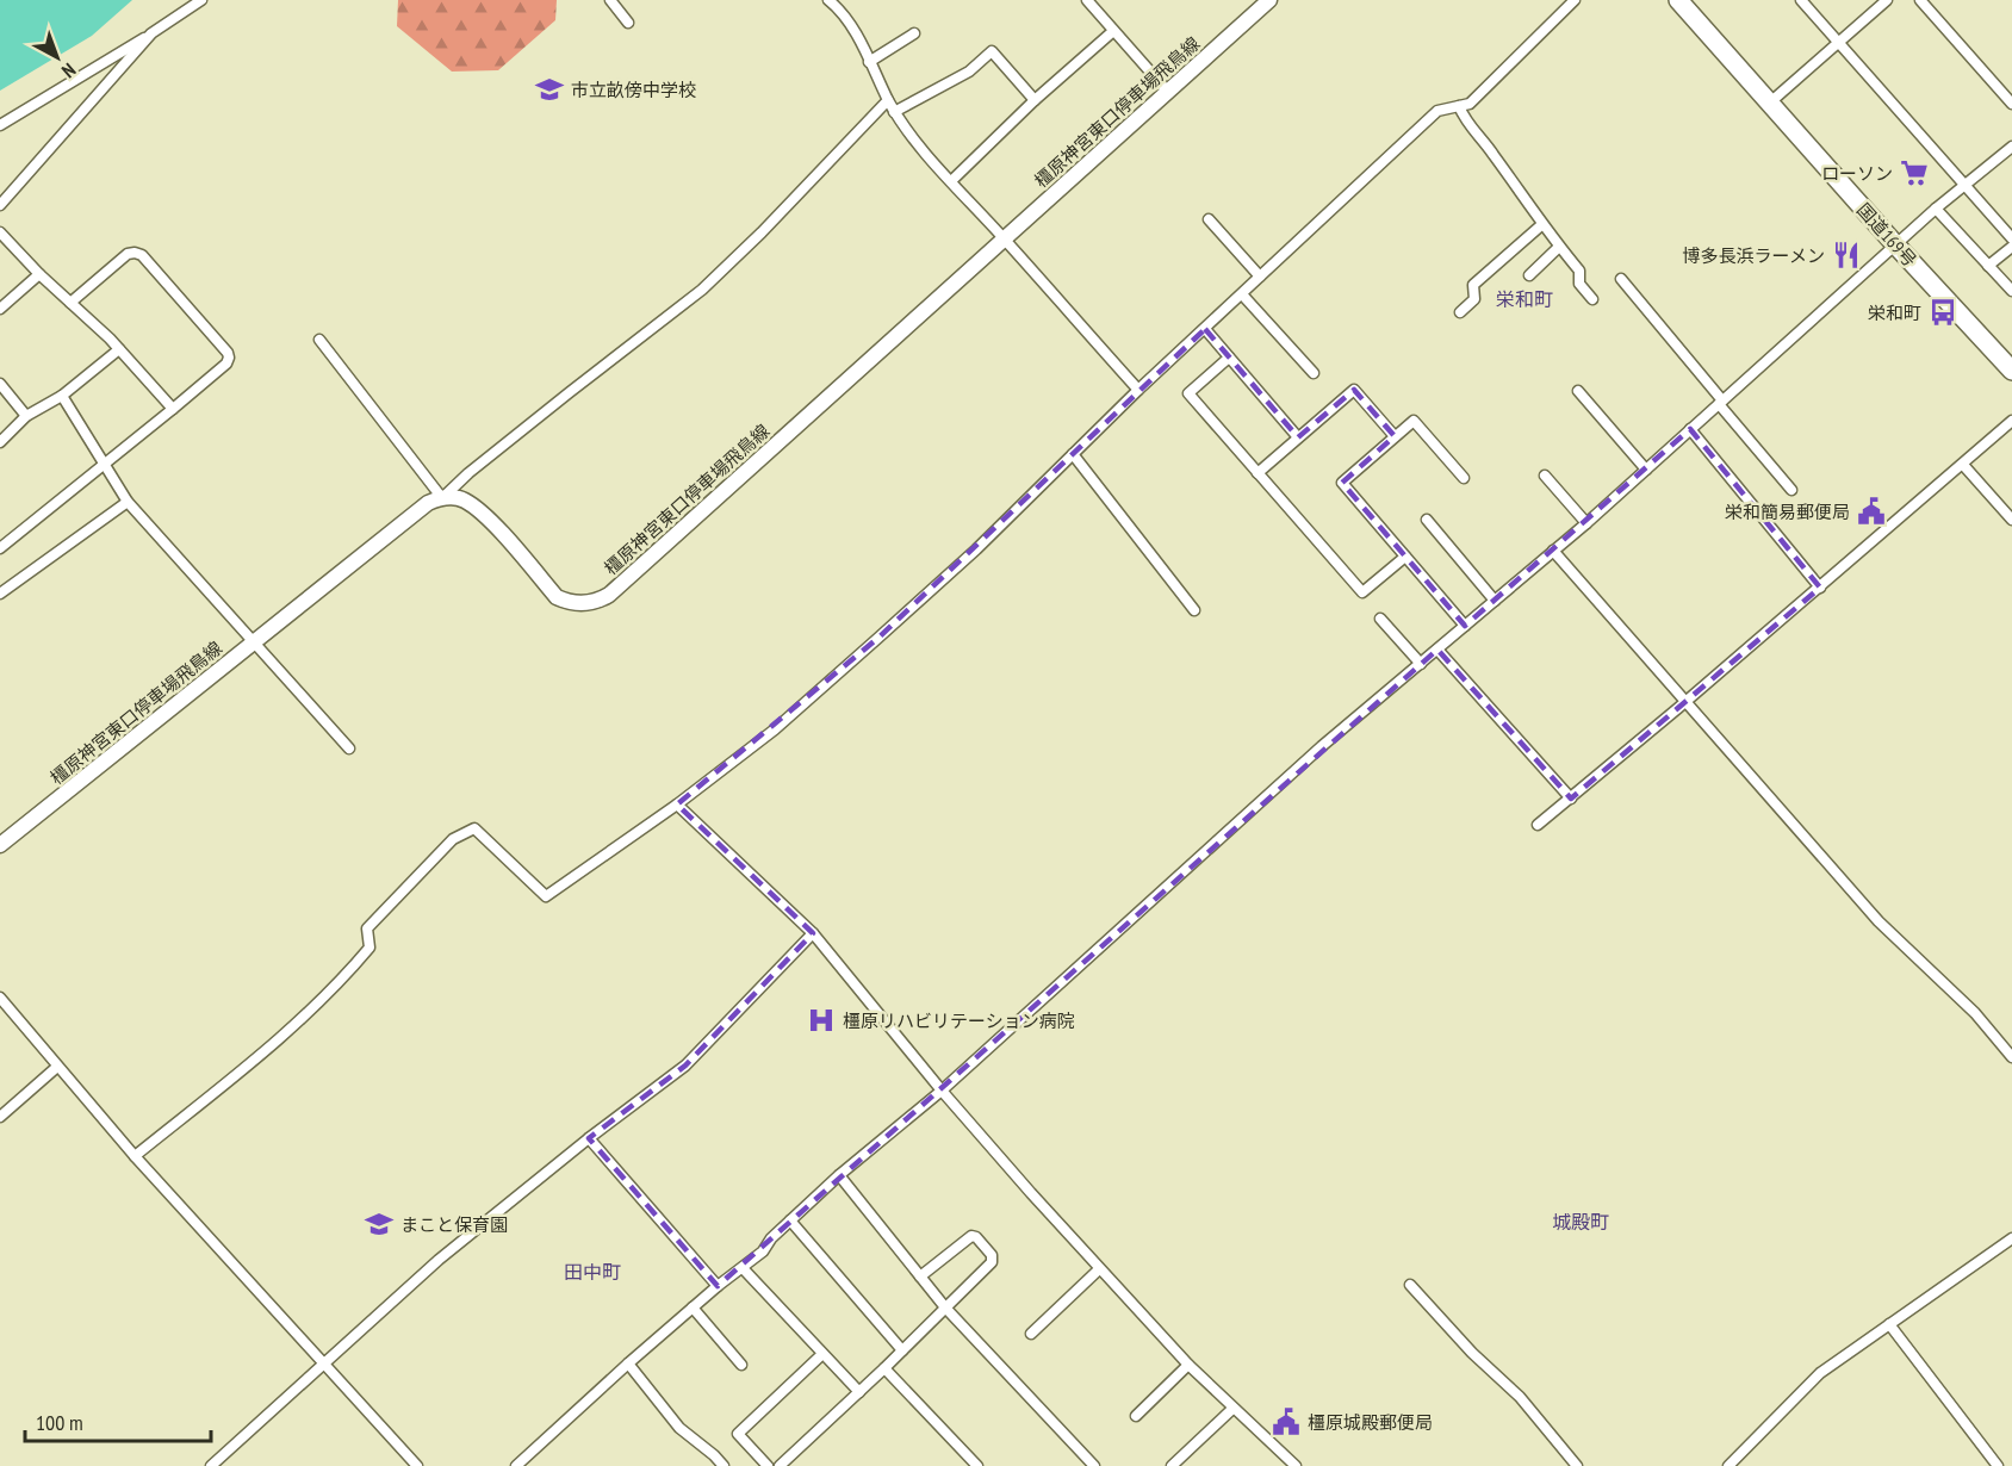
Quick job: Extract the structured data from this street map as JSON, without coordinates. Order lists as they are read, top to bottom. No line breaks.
{"streets":{"highway":["国道169号"],"main road":["橿原神宮東口停車場飛鳥線"]},"districts":["栄和町","城殿町","田中町"],"places":{"school or university":["市立畝傍中学校","まこと保育園"],"supermarket":["ローソン"],"restaurant":["博多長浜ラーメン"],"bus stop":["栄和町"],"public building":["栄和簡易郵便局","橿原城殿郵便局"],"hospital":["橿原リハビリテーション病院"]},"scale_bar":"100 m","north":"bottom right"}
